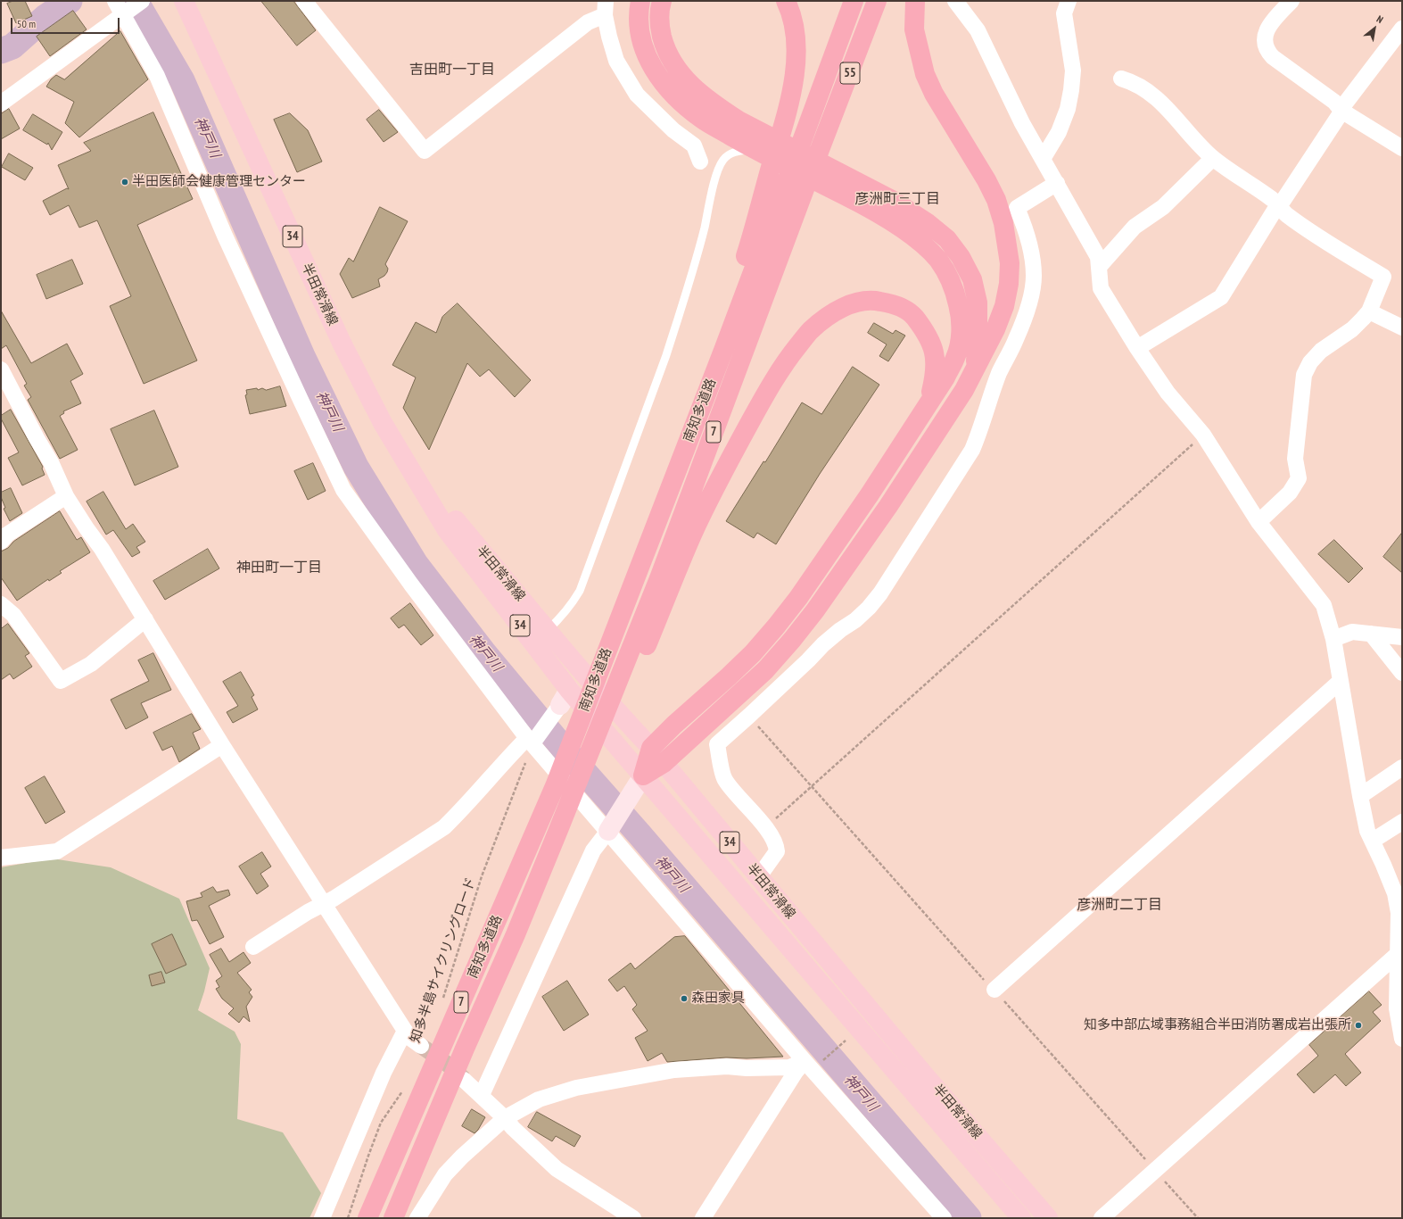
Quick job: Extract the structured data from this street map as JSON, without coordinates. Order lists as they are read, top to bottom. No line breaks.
{"streets":{"highway":["55","南知多道路","7"],"main road":["34","半田常滑線"],"path":["知多半島サイクリングロード"]},"crossings":[["55","南知多道路"]],"districts":["吉田町一丁目","彦洲町三丁目","神田町一丁目","彦洲町二丁目"],"water":["神戸川"],"places":["半田医師会健康管理センター","森田家具","知多中部広域事務組合半田消防署成岩出張所"],"scale_bar":"50 m","north":"top right"}
